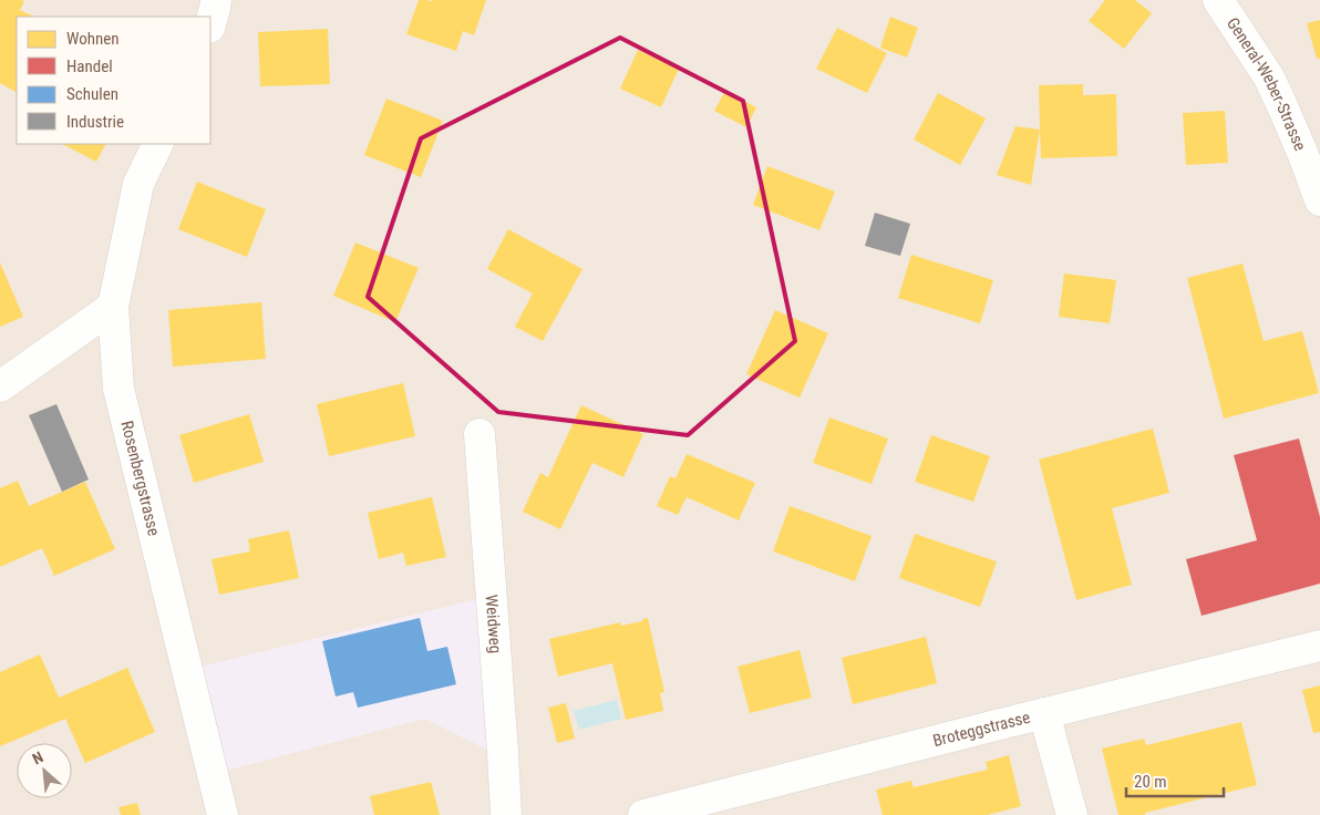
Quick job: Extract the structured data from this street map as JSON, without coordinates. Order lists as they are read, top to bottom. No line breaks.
{"streets":{"street":["General-Weber-Strasse","Rosenbergstrasse","Weidweg","Broteggstrasse"]},"legend":["Wohnen","Handel","Schulen","Industrie"],"scale_bar":"20 m","north":"top left"}
